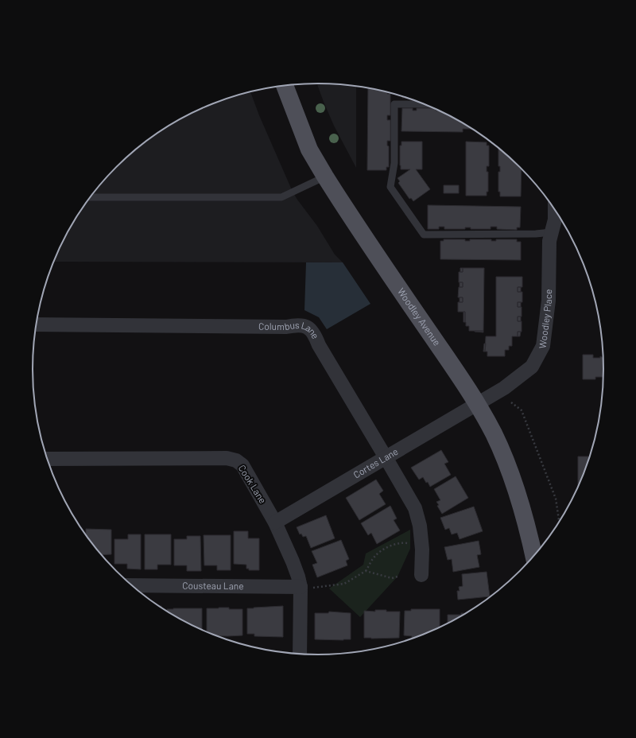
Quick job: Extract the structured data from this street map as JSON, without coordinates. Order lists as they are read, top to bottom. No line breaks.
{"streets":{"main road":["Woodley Avenue"],"street":["Woodley Place","Columbus Lane","Cortes Lane","Cook Lane","Cousteau Lane"]},"crossings":[["Woodley Avenue","Woodley Place"],["Woodley Avenue","Cortes Lane"],["Woodley Place","Cortes Lane"],["Columbus Lane","Cortes Lane"],["Cortes Lane","Cook Lane"],["Cook Lane","Cousteau Lane"]]}
